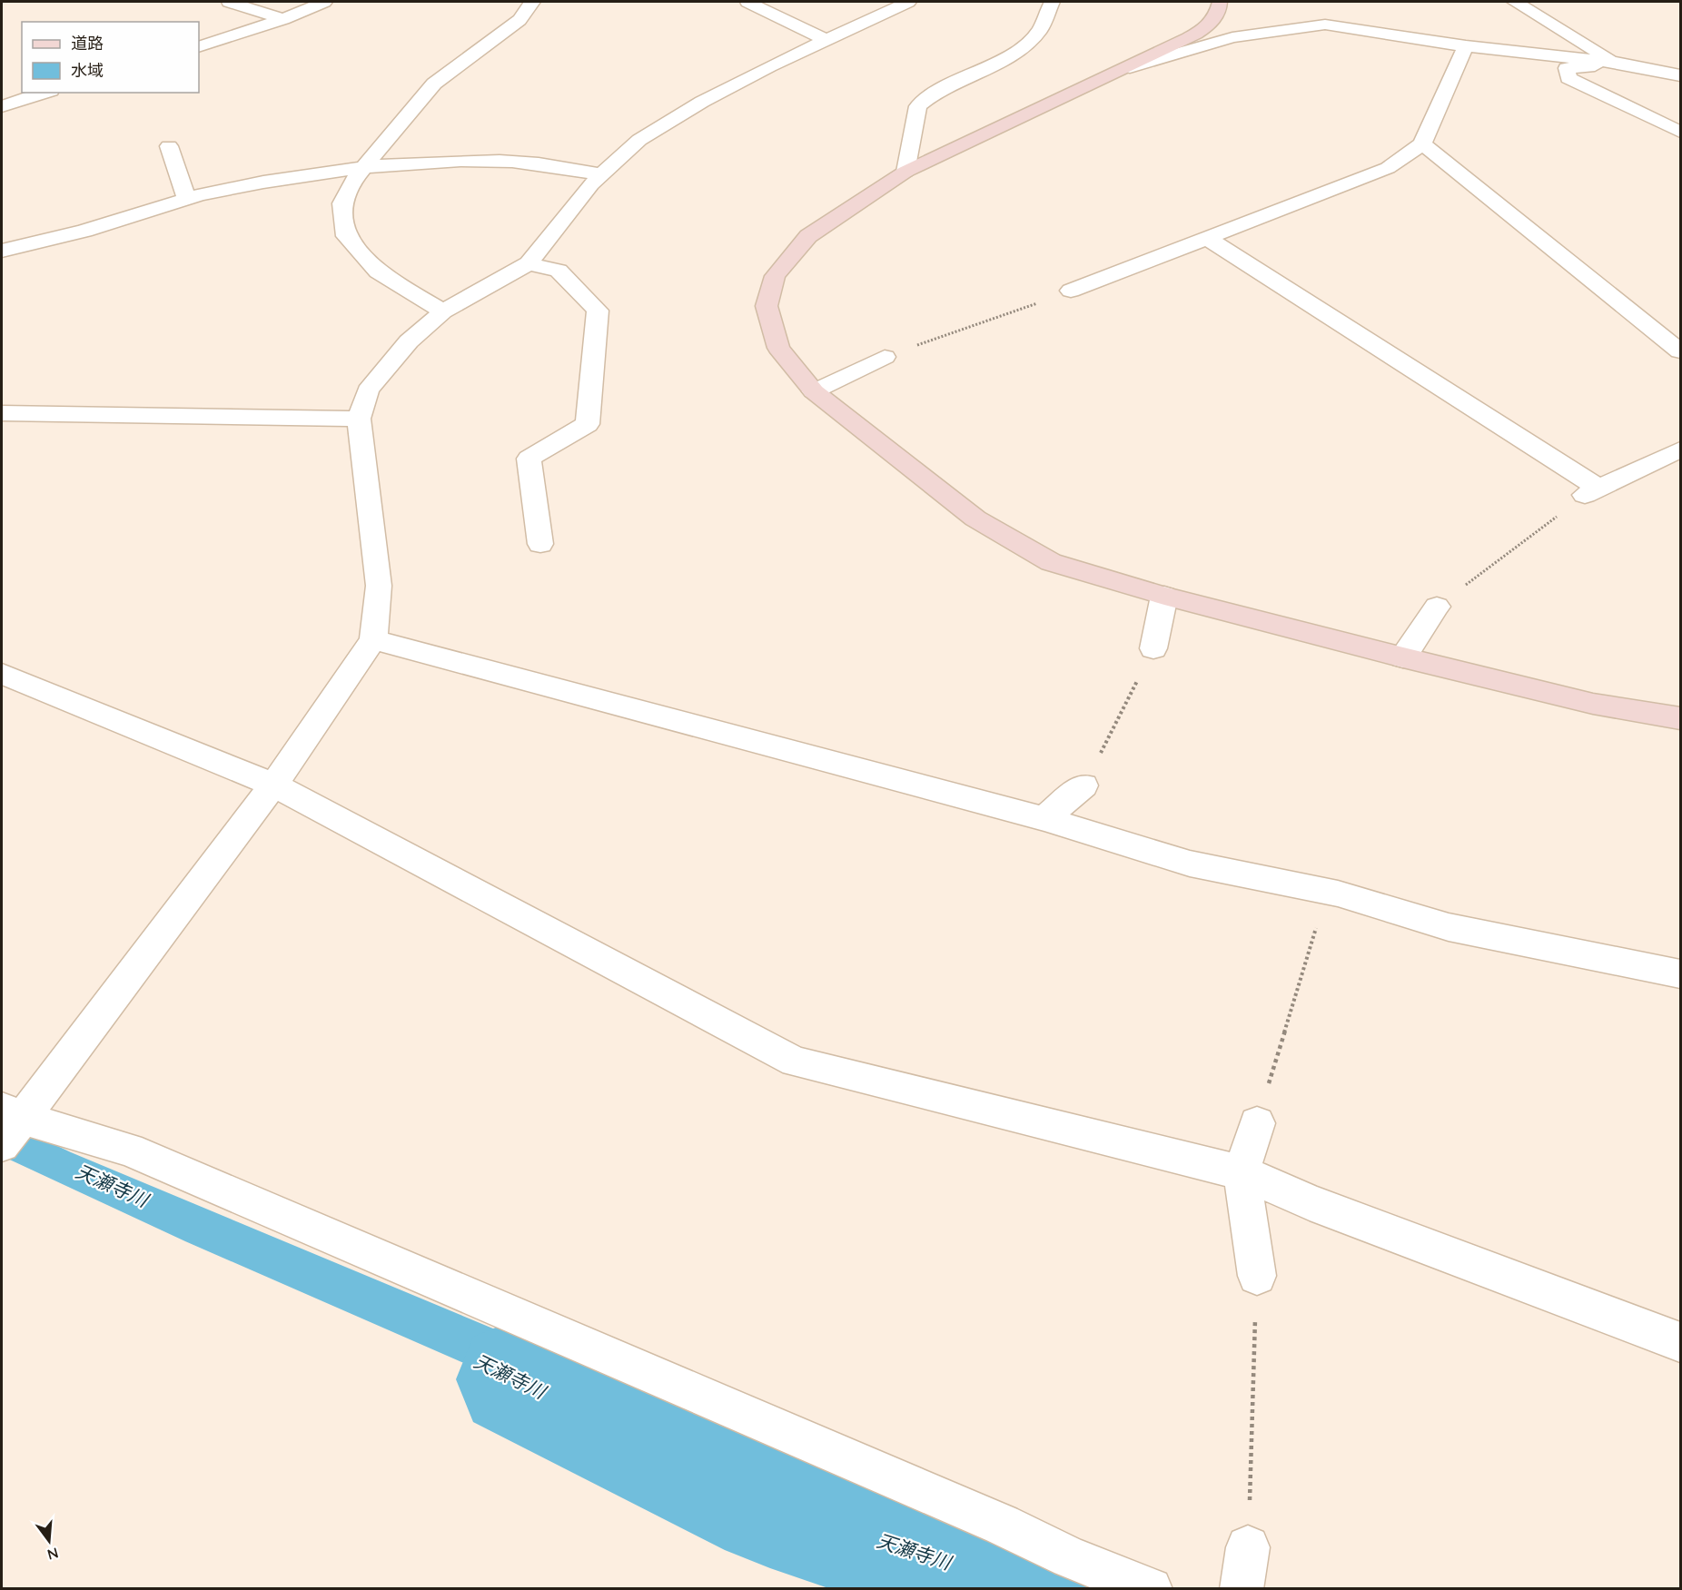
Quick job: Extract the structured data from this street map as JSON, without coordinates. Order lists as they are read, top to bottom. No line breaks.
{"water":["天瀬寺川"],"legend":["道路","水域"],"north":"bottom"}
